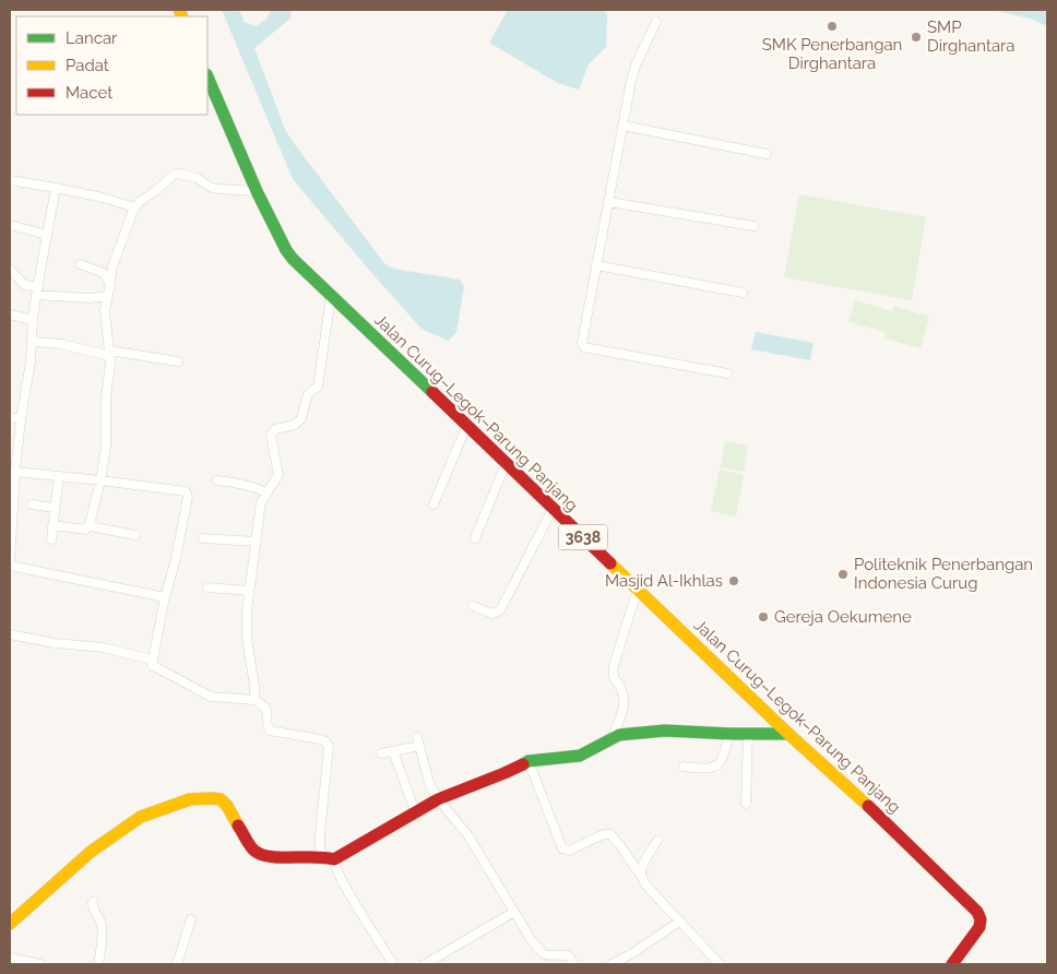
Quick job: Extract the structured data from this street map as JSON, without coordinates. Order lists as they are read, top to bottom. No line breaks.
{"streets":{"main road":["Jalan Curug–Legok–Parung Panjang","3638"]},"places":["SMK Penerbangan Dirghantara","SMP Dirghantara","Politeknik Penerbangan Indonesia Curug","Masjid Al-Ikhlas","Gereja Oekumene"],"legend":["Lancar","Padat","Macet"]}
